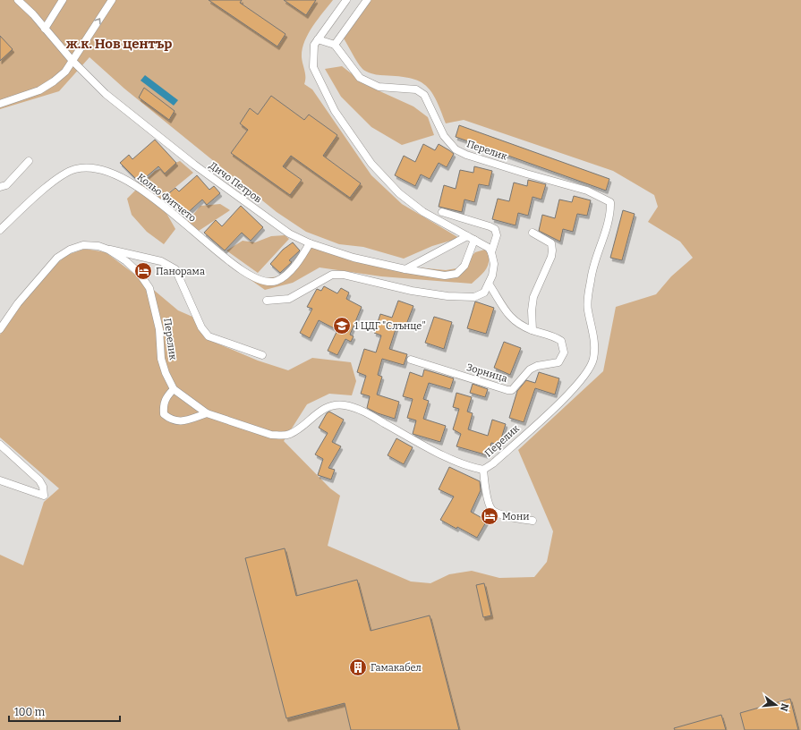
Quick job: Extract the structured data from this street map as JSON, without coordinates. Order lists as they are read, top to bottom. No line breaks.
{"streets":{"street":["Перелик","Дичо Петров","Кольо Фитчето","Зорница"]},"crossings":[["Дичо Петров","Кольо Фитчето"]],"districts":["ж.к. Нов център"],"places":{"hotel":["Панорама","Мони"],"school or university":["1 ЦДГ \"Слънце\""],"building":["Гамакабел"]},"scale_bar":"100 m","north":"right"}
